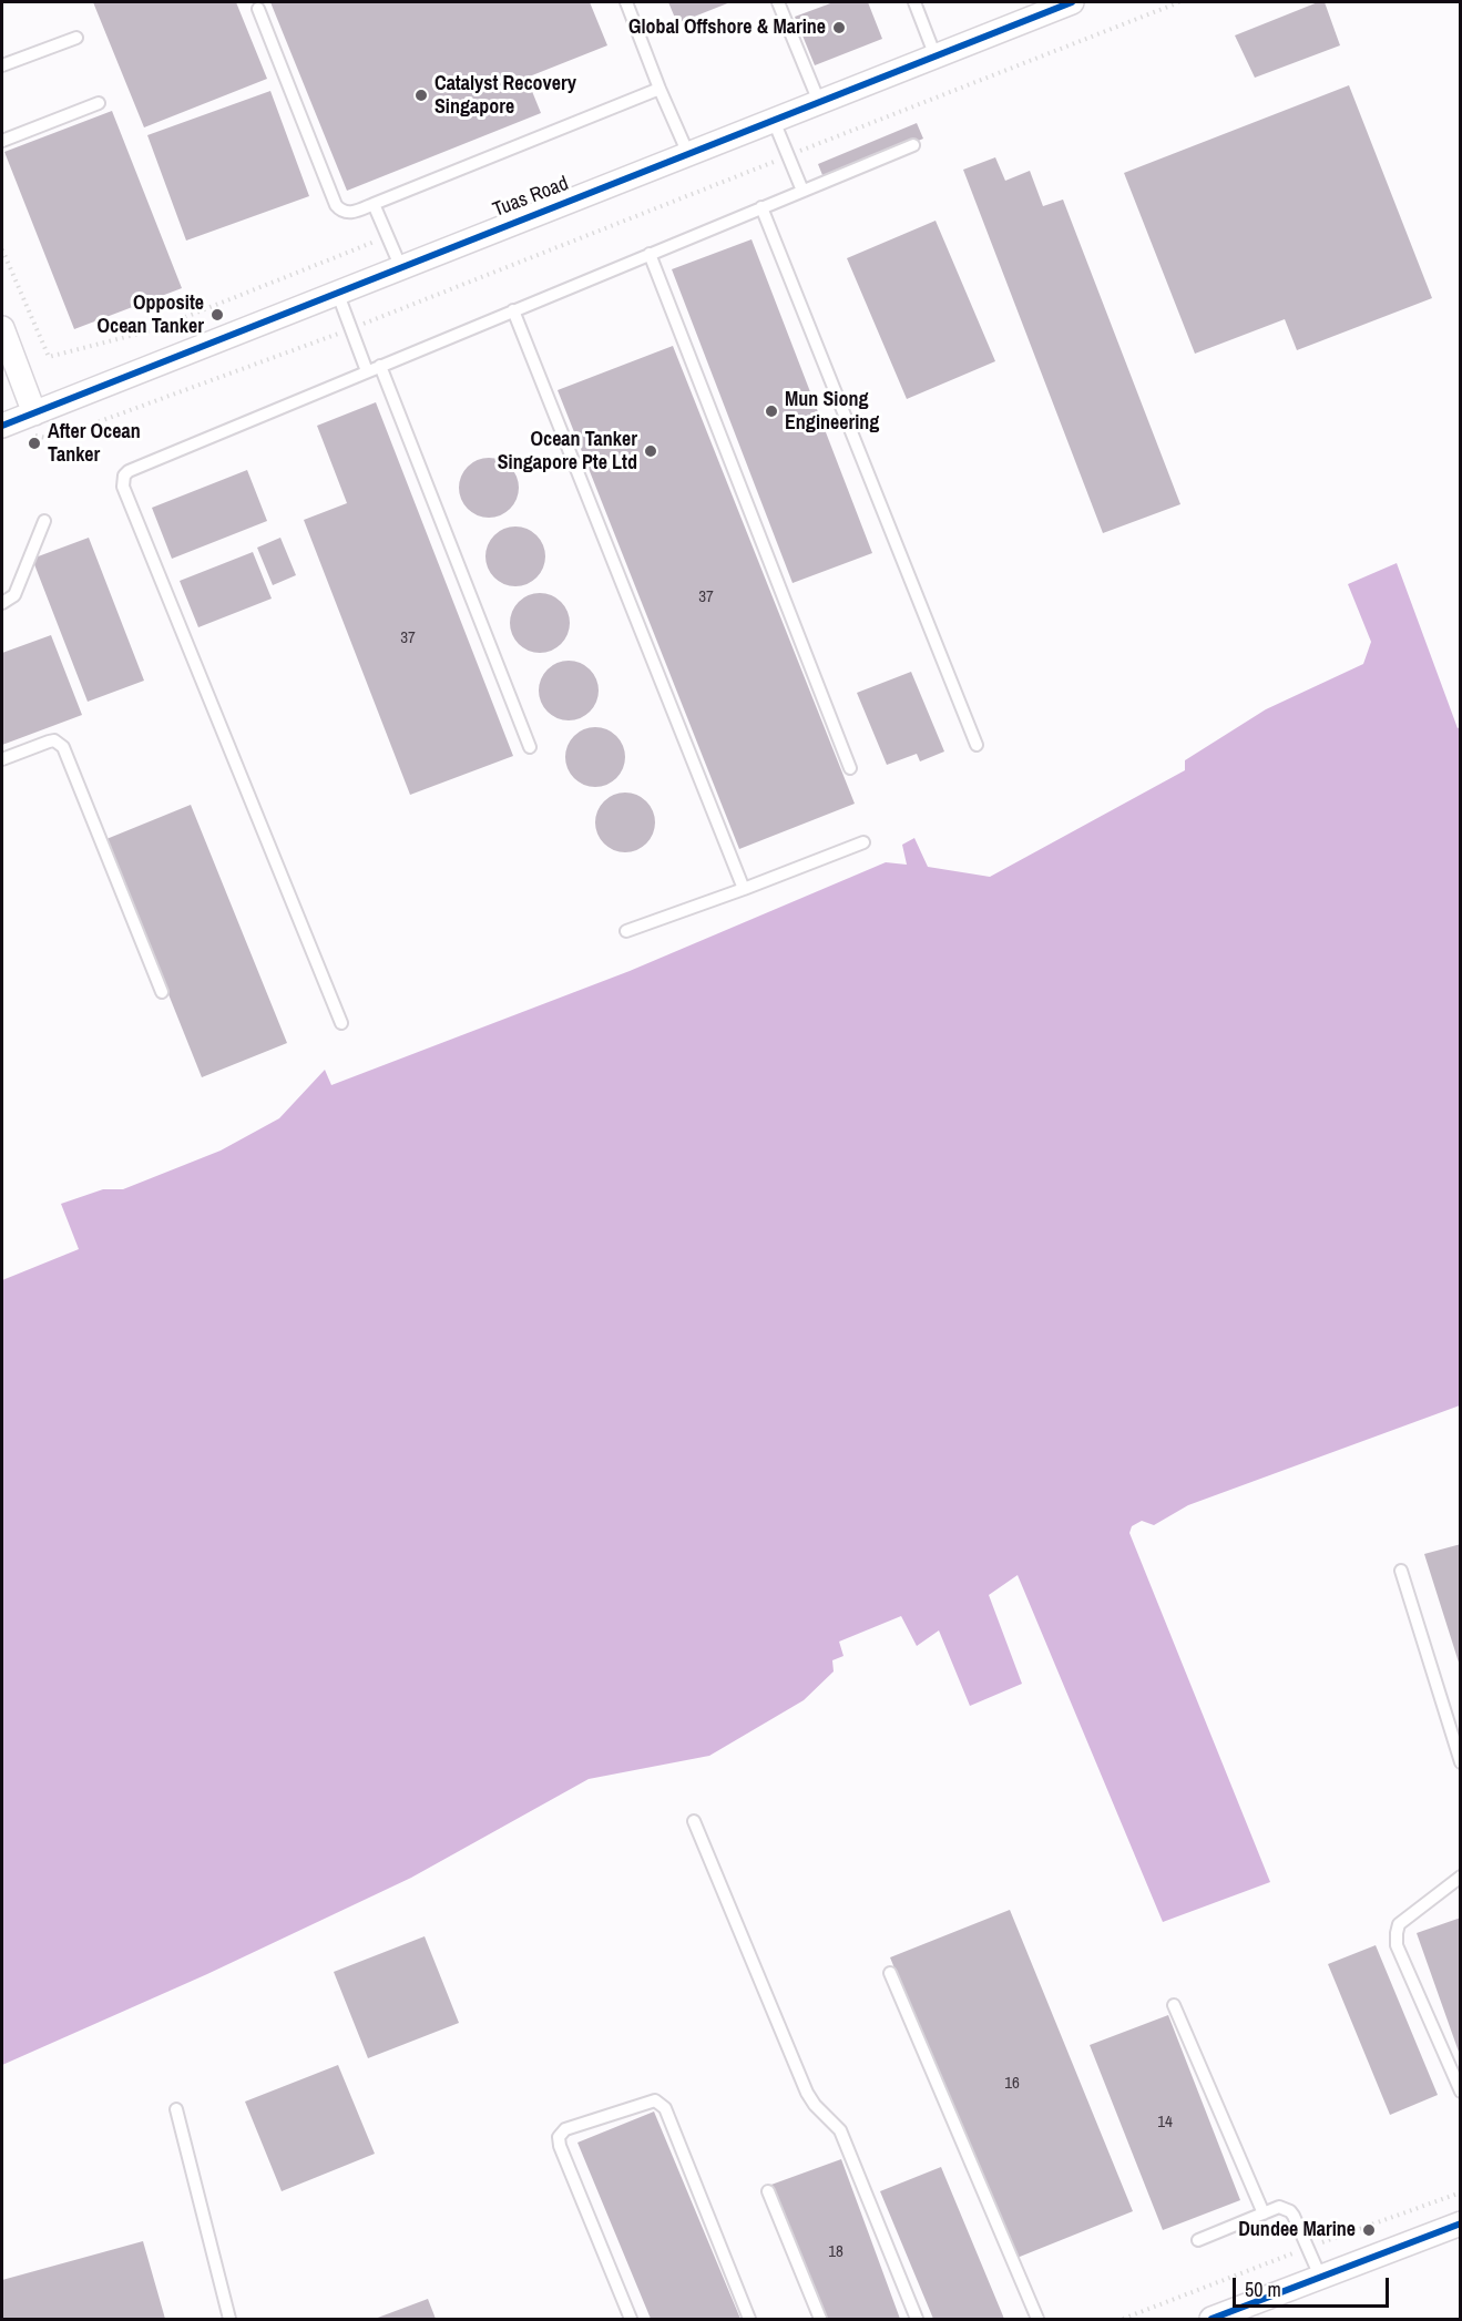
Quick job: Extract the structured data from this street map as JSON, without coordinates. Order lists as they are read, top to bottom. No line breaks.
{"streets":{"street":["Tuas Road"]},"places":["Global Offshore & Marine","Catalyst Recovery Singapore","Opposite Ocean Tanker","Mun Siong Engineering","After Ocean Tanker","Ocean Tanker Singapore Pte Ltd","Dundee Marine"],"house_numbers":["37","37","16","14","18"],"scale_bar":"50 m"}
